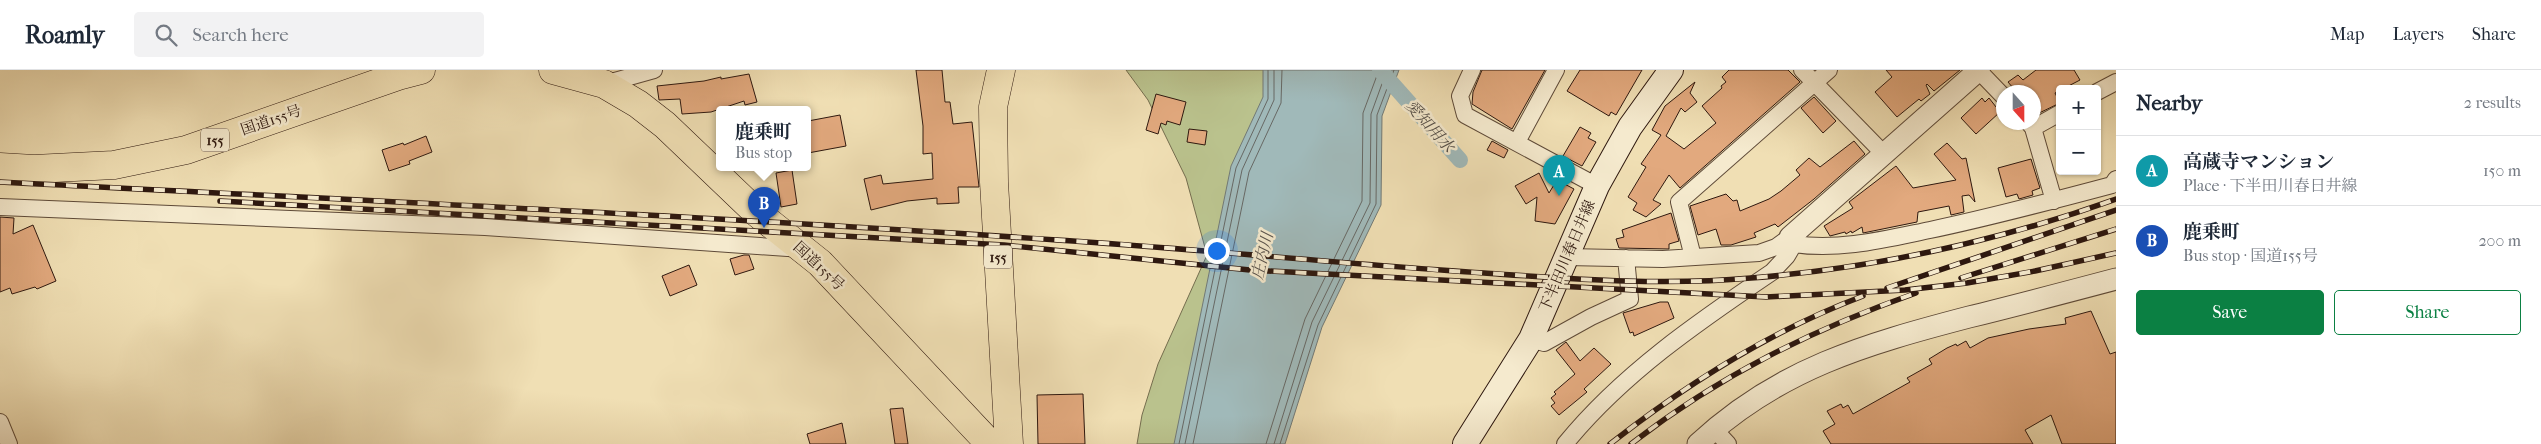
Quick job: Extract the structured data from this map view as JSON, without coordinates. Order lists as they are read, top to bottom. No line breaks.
{"streets":{"highway":["国道155号","155"],"main road":["下半田川春日井線"]},"water":["愛知用水","庄内川"],"north":"bottom","page":{"header":"Roamly","search":"Search here","nav":["Map","Layers","Share"],"heading":["Nearby","2 results"],"map_buttons":["+","−"],"popup":["鹿乗町","Bus stop"],"list":[{"mark":"A","name":"高蔵寺マンション","note":"Place · 下半田川春日井線","value":"150 m"},{"mark":"B","name":"鹿乗町","note":"Bus stop · 国道155号","value":"200 m"}],"pins":["A","B"],"buttons":["Save","Share"]}}
